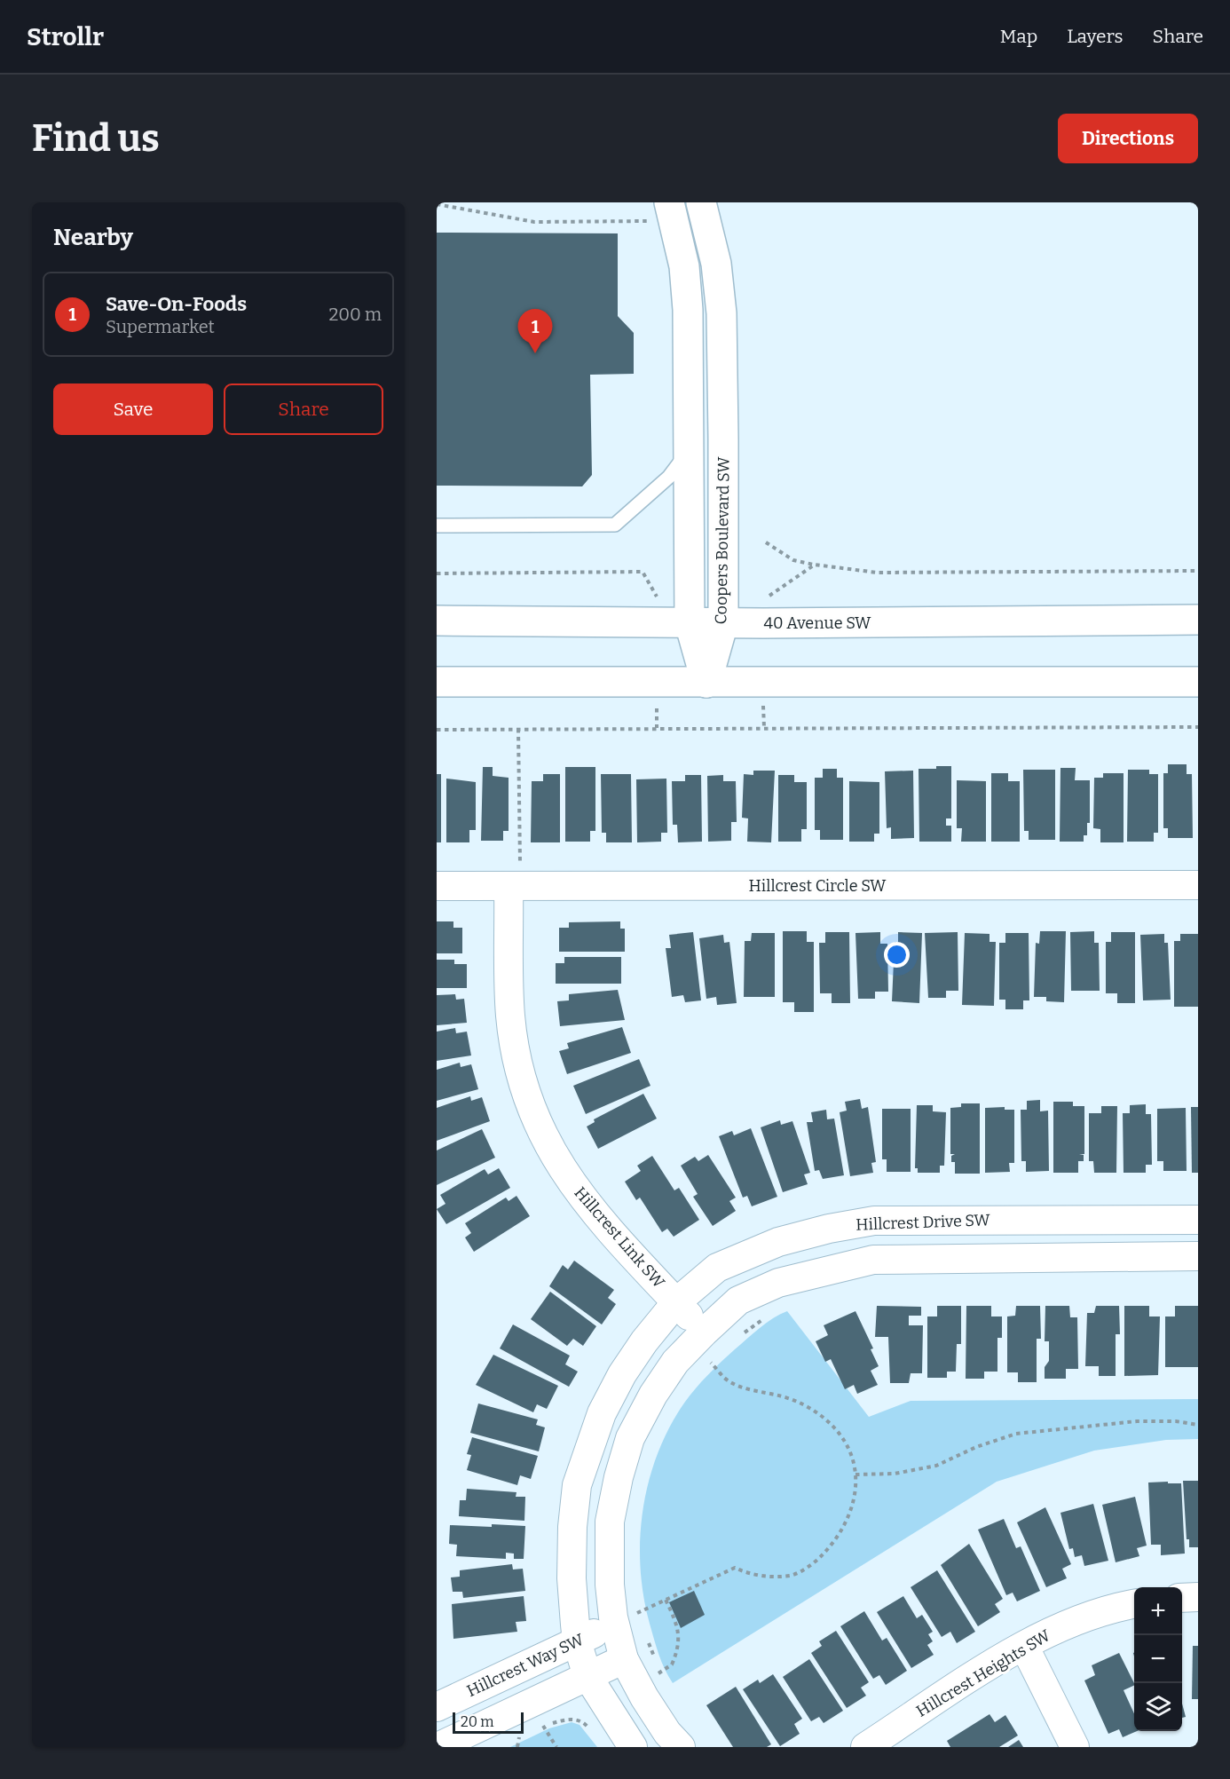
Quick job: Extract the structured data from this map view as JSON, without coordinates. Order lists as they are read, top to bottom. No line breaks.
{"streets":{"main road":["Coopers Boulevard SW","40 Avenue SW"],"street":["Hillcrest Circle SW","Hillcrest Drive SW","Hillcrest Link SW","Hillcrest Way SW","Hillcrest Heights SW"]},"crossings":[["Coopers Boulevard SW","40 Avenue SW"],["Hillcrest Circle SW","Hillcrest Link SW"],["Hillcrest Drive SW","Hillcrest Link SW"],["Hillcrest Drive SW","Hillcrest Way SW"]],"scale_bar":"20 m","page":{"header":"Strollr","nav":["Map","Layers","Share"],"buttons":["Directions",["Save","Share"]],"title":"Find us","heading":"Nearby","list":[{"mark":"1","name":"Save-On-Foods","note":"Supermarket","value":"200 m"}],"pins":"1","map_buttons":["+","−"],"scale":"20 m"}}
